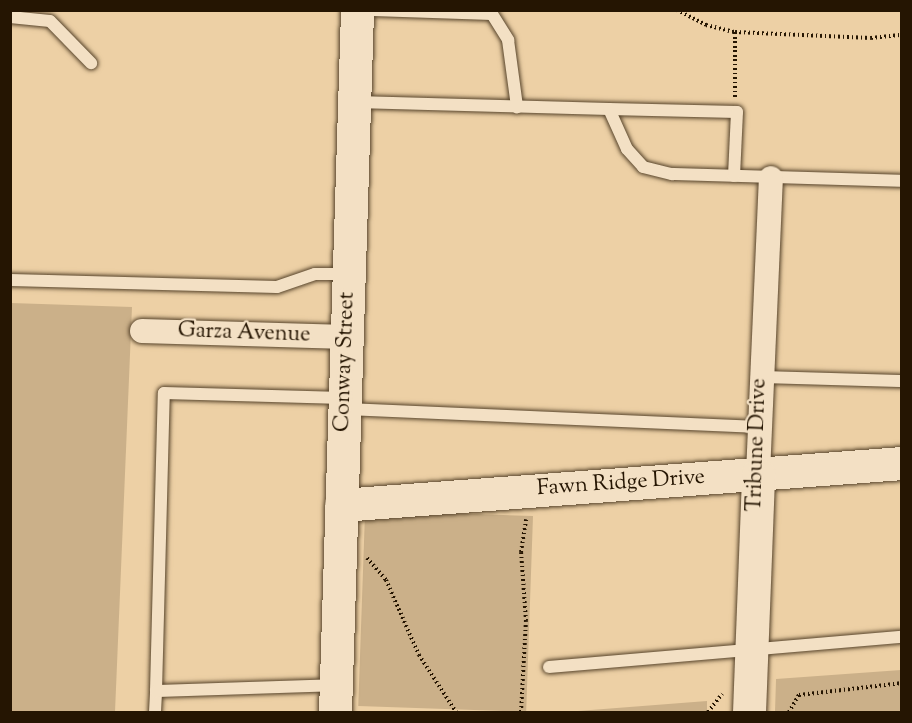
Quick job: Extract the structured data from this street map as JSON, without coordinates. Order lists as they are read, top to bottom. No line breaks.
{"streets":{"street":["Garza Avenue","Conway Street","Tribune Drive","Fawn Ridge Drive"]},"crossings":[["Garza Avenue","Conway Street"],["Conway Street","Fawn Ridge Drive"],["Tribune Drive","Fawn Ridge Drive"]]}
